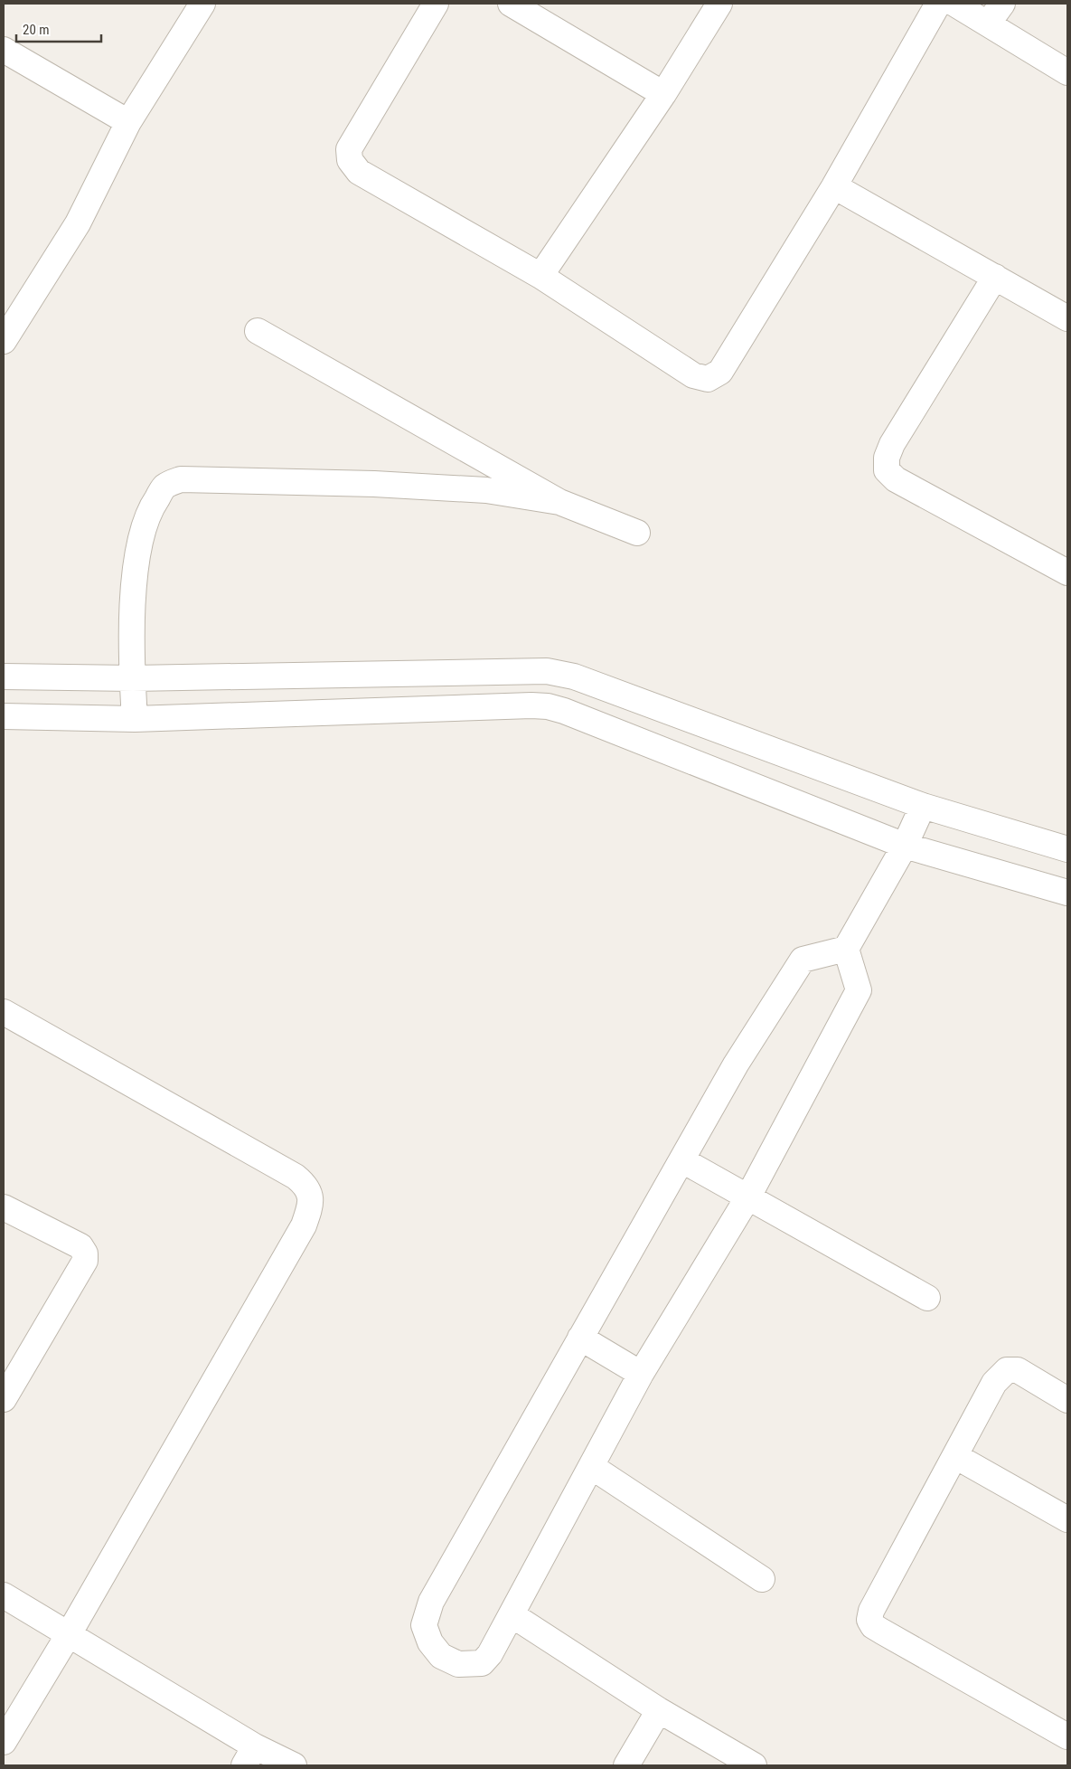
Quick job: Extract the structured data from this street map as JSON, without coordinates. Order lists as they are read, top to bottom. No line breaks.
{"scale_bar":"20 m"}
